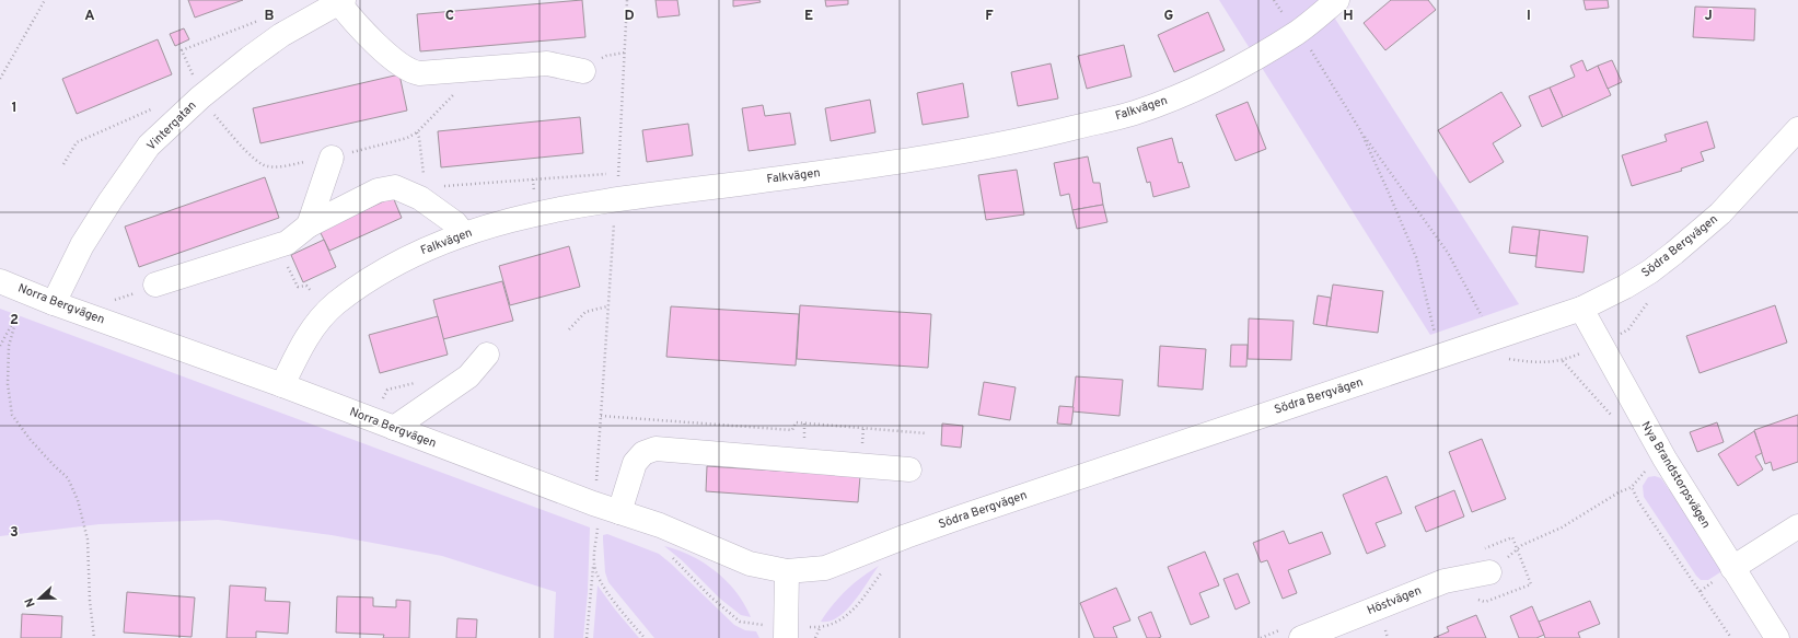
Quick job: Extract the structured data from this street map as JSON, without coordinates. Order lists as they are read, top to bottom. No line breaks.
{"streets":{"street":["Falkvägen","Vintergatan","Södra Bergvägen","Norra Bergvägen","Nya Brandstorpsvägen","Höstvägen"]},"crossings":[["Falkvägen","Norra Bergvägen"],["Vintergatan","Norra Bergvägen"],["Södra Bergvägen","Norra Bergvägen"],["Södra Bergvägen","Nya Brandstorpsvägen"]],"north":"left","grid":{"columns":["A","B","C","D","E","F","G","H","I","J"],"rows":["1","2","3"]}}
